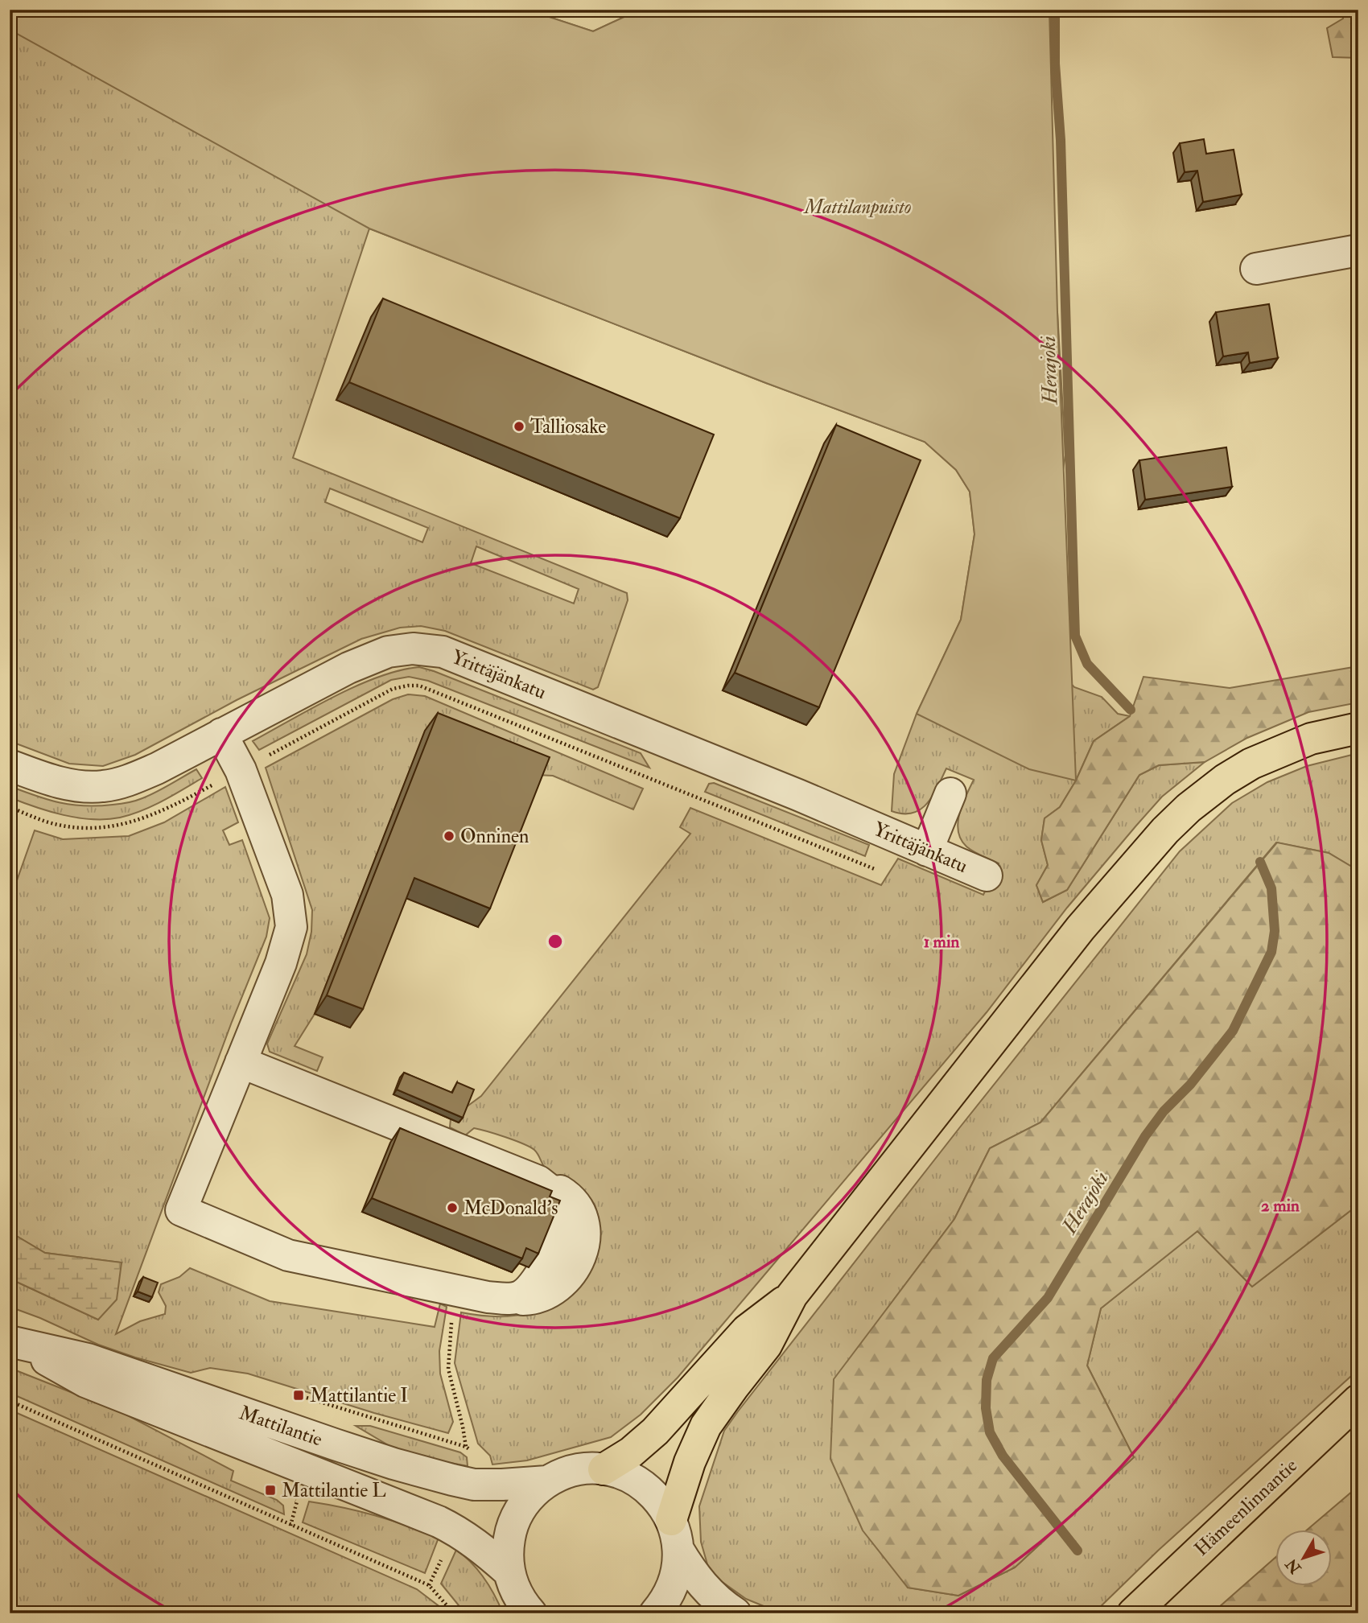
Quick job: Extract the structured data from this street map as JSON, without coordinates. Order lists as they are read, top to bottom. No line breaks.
{"streets":{"main road":["Hämeenlinnantie"],"street":["Yrittäjänkatu","Mattilantie"]},"water":["Herajoki"],"parks":["Mattilanpuisto"],"places":{"other":["Talliosake","Onninen","McDonald's"],"transit":["Mattilantie I","Mattilantie L"]},"north":"bottom left","rings":["1 min","2 min"]}
